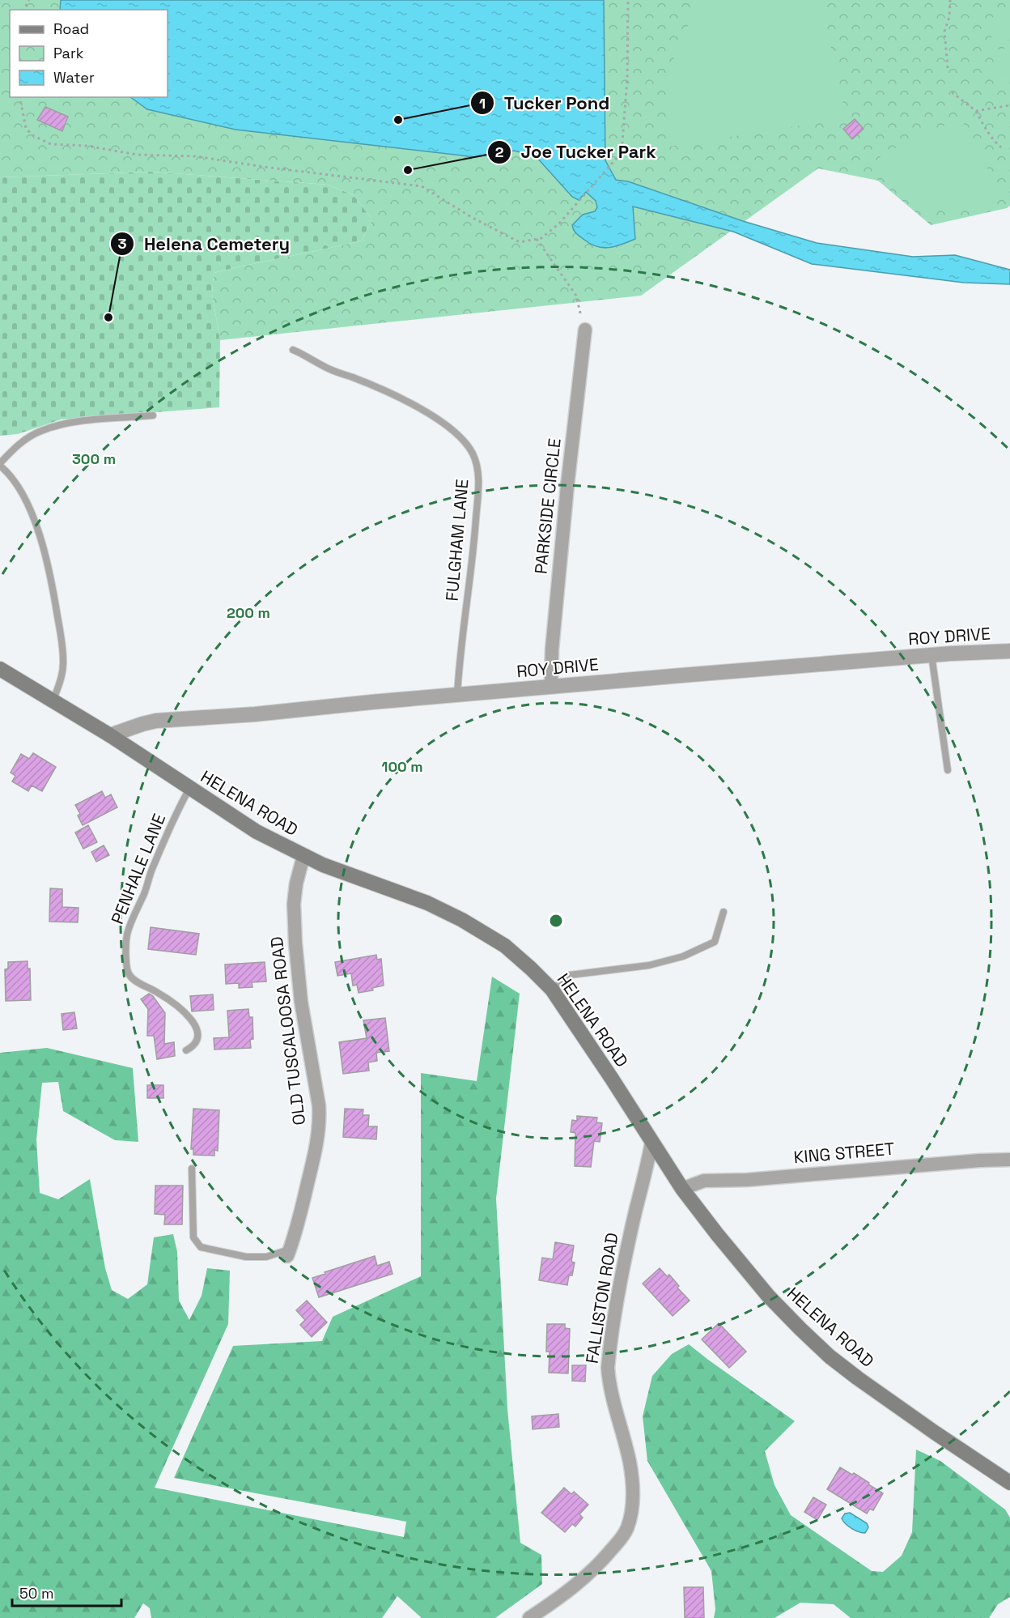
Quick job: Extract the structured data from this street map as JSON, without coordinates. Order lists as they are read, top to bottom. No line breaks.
{"streets":{"main road":["HELENA ROAD"],"street":["PARKSIDE CIRCLE","ROY DRIVE","OLD TUSCALOOSA ROAD","KING STREET","FALLISTON ROAD"],"lane":["FULGHAM LANE","PENHALE LANE"]},"crossings":[["PARKSIDE CIRCLE","ROY DRIVE"],["FULGHAM LANE","ROY DRIVE"],["ROY DRIVE","HELENA ROAD"],["HELENA ROAD","PENHALE LANE"],["HELENA ROAD","OLD TUSCALOOSA ROAD"],["HELENA ROAD","KING STREET"],["HELENA ROAD","FALLISTON ROAD"]],"places":["Tucker Pond","Joe Tucker Park","Helena Cemetery"],"legend":["Road","Park","Water"],"scale_bar":"50 m","rings":["300 m","200 m","100 m"]}
